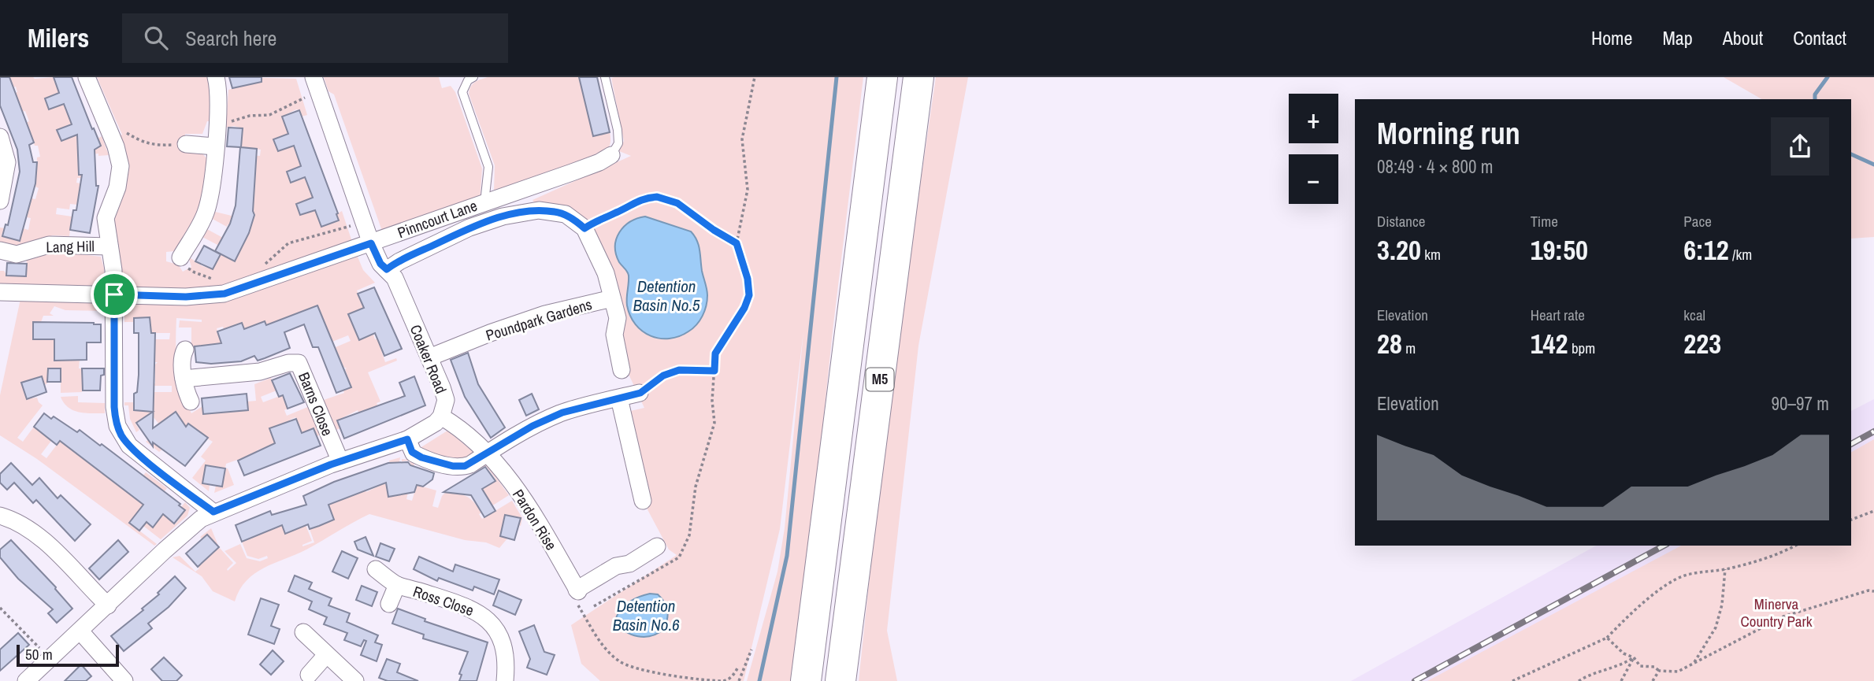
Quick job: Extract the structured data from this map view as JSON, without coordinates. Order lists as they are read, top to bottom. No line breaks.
{"streets":{"highway":["M5"],"street":["Pinncourt Lane","Lang Hill","Poundpark Gardens","Coaker Road","Barns Close","Pardon Rise","Ross Close"]},"crossings":[["Pinncourt Lane","Coaker Road"],["Poundpark Gardens","Coaker Road"],["Coaker Road","Barns Close"],["Coaker Road","Pardon Rise"]],"water":["Detention Basin No.5","Detention Basin No.6"],"parks":["Minerva Country Park"],"scale_bar":"50 m","page":{"header":"Milers","search":"Search here","nav":["Home","Map","About","Contact"],"map_buttons":["+","−"],"heading":["Morning run","08:49 · 4 × 800 m"],"stats":[["Distance","3.20 km"],["Time","19:50"],["Pace","6:12 /km"],["Elevation","28 m"],["Heart rate","142 bpm"],["kcal","223"]],"chart":["Elevation","90–97 m"],"scale":"50 m"}}
